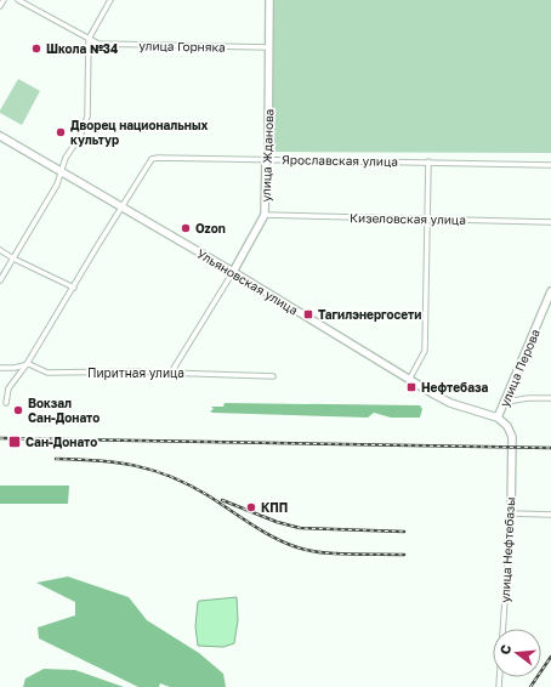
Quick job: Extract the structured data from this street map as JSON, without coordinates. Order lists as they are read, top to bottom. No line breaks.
{"streets":{"main road":["улица Жданова","Ульяновская улица","улица Перова","улица Нефтебазы"],"street":["улица Горняка","Ярославская улица","Кизеловская улица","Пиритная улица"]},"crossings":[["улица Горняка","улица Жданова"],["улица Жданова","Ярославская улица"],["улица Жданова","Кизеловская улица"],["улица Жданова","Ульяновская улица"],["улица Жданова","Пиритная улица"],["Ярославская улица","Ульяновская улица"],["Ярославская улица","Пиритная улица"],["Ульяновская улица","улица Перова"],["Ульяновская улица","улица Нефтебазы"],["улица Перова","улица Нефтебазы"]],"places":{"other":["Школа №34","Дворец национальных культур","Ozon","Вокзал Сан-Донато","КПП"],"transit":["Тагилэнергосети","Нефтебаза","Сан-Донато"]},"north":"left"}
